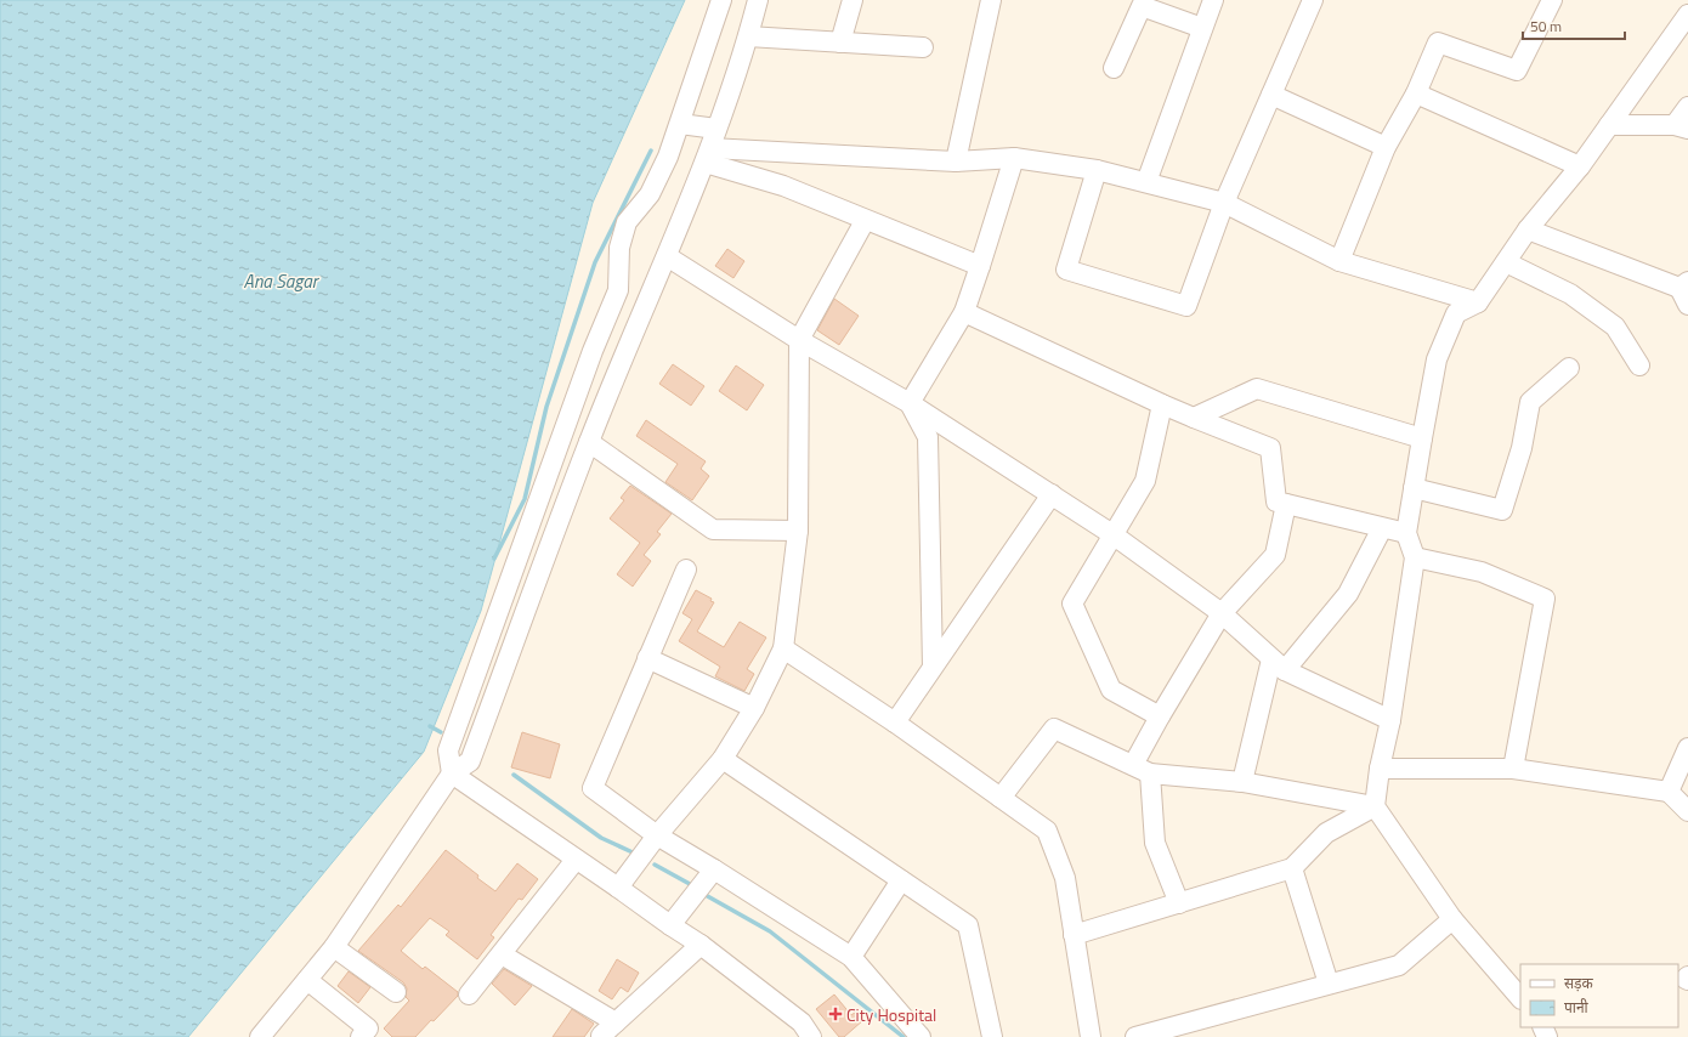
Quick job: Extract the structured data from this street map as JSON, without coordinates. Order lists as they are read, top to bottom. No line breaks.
{"water":["Ana Sagar"],"places":{"health":["City Hospital"]},"legend":["सड़क","पानी"],"scale_bar":"50 m"}
